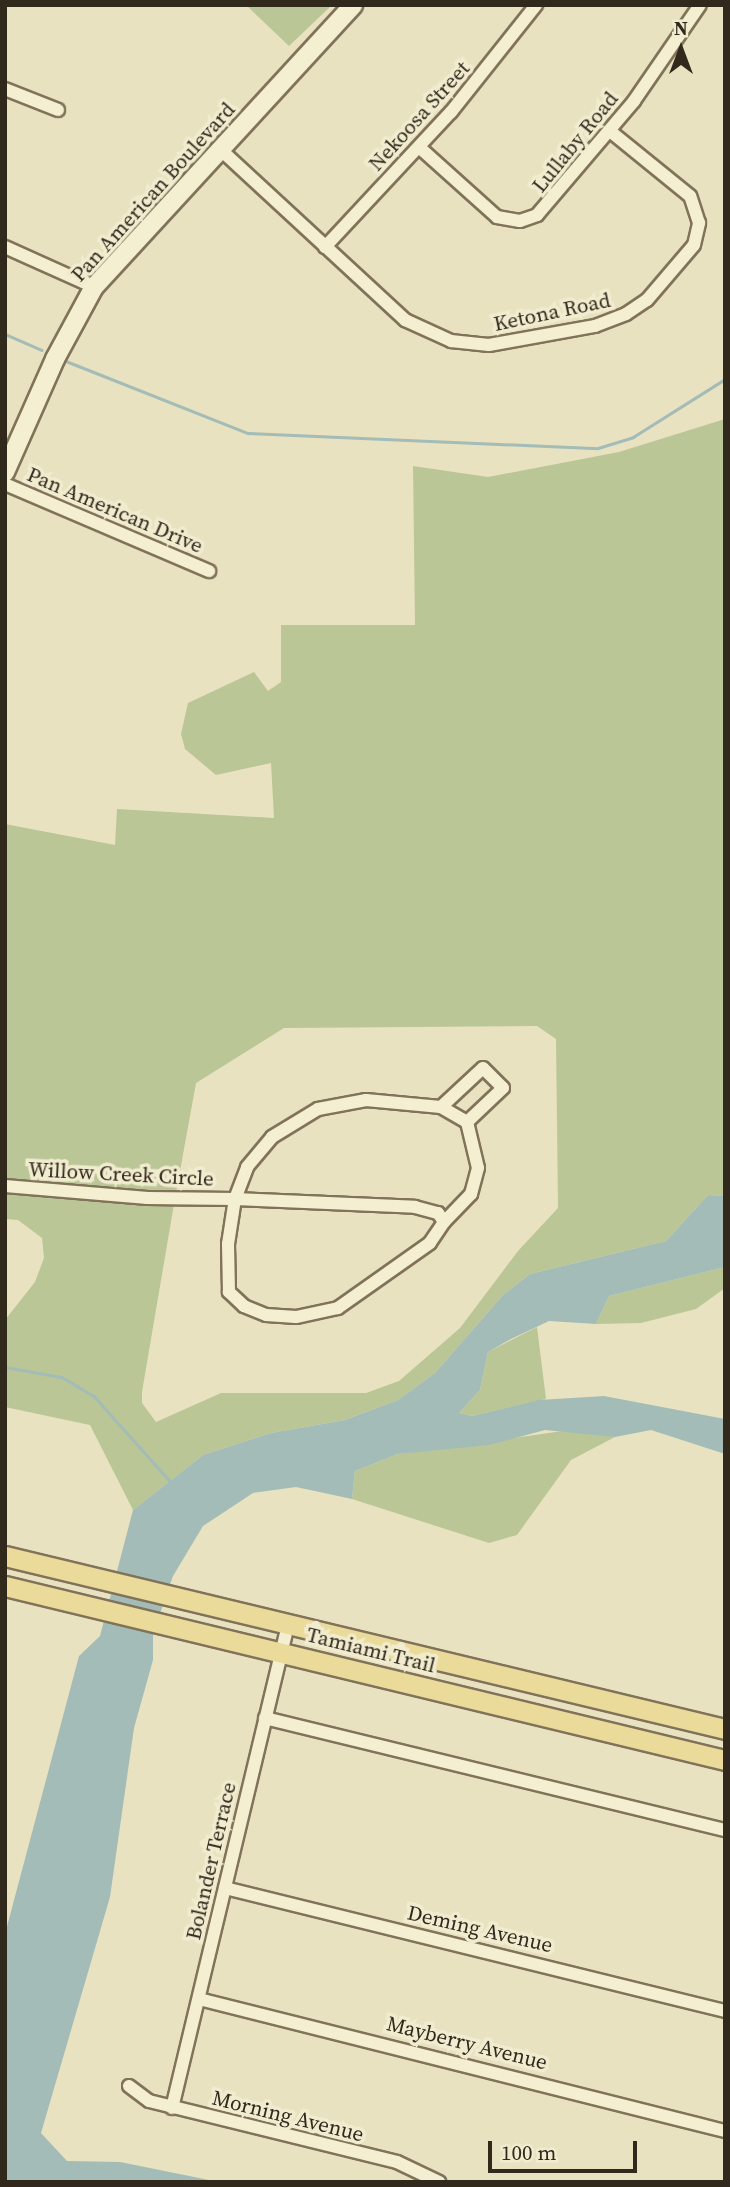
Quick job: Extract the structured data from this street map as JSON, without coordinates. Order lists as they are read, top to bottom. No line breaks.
{"streets":{"main road":["Tamiami Trail"],"street":["Nekoosa Street","Lullaby Road","Pan American Boulevard","Ketona Road","Pan American Drive","Willow Creek Circle","Bolander Terrace","Deming Avenue","Mayberry Avenue","Morning Avenue"]},"crossings":[["Nekoosa Street","Lullaby Road"],["Nekoosa Street","Ketona Road"],["Lullaby Road","Ketona Road"],["Pan American Boulevard","Ketona Road"],["Tamiami Trail","Bolander Terrace"],["Bolander Terrace","Deming Avenue"],["Bolander Terrace","Mayberry Avenue"],["Bolander Terrace","Morning Avenue"]],"scale_bar":"100 m","north":"top"}
